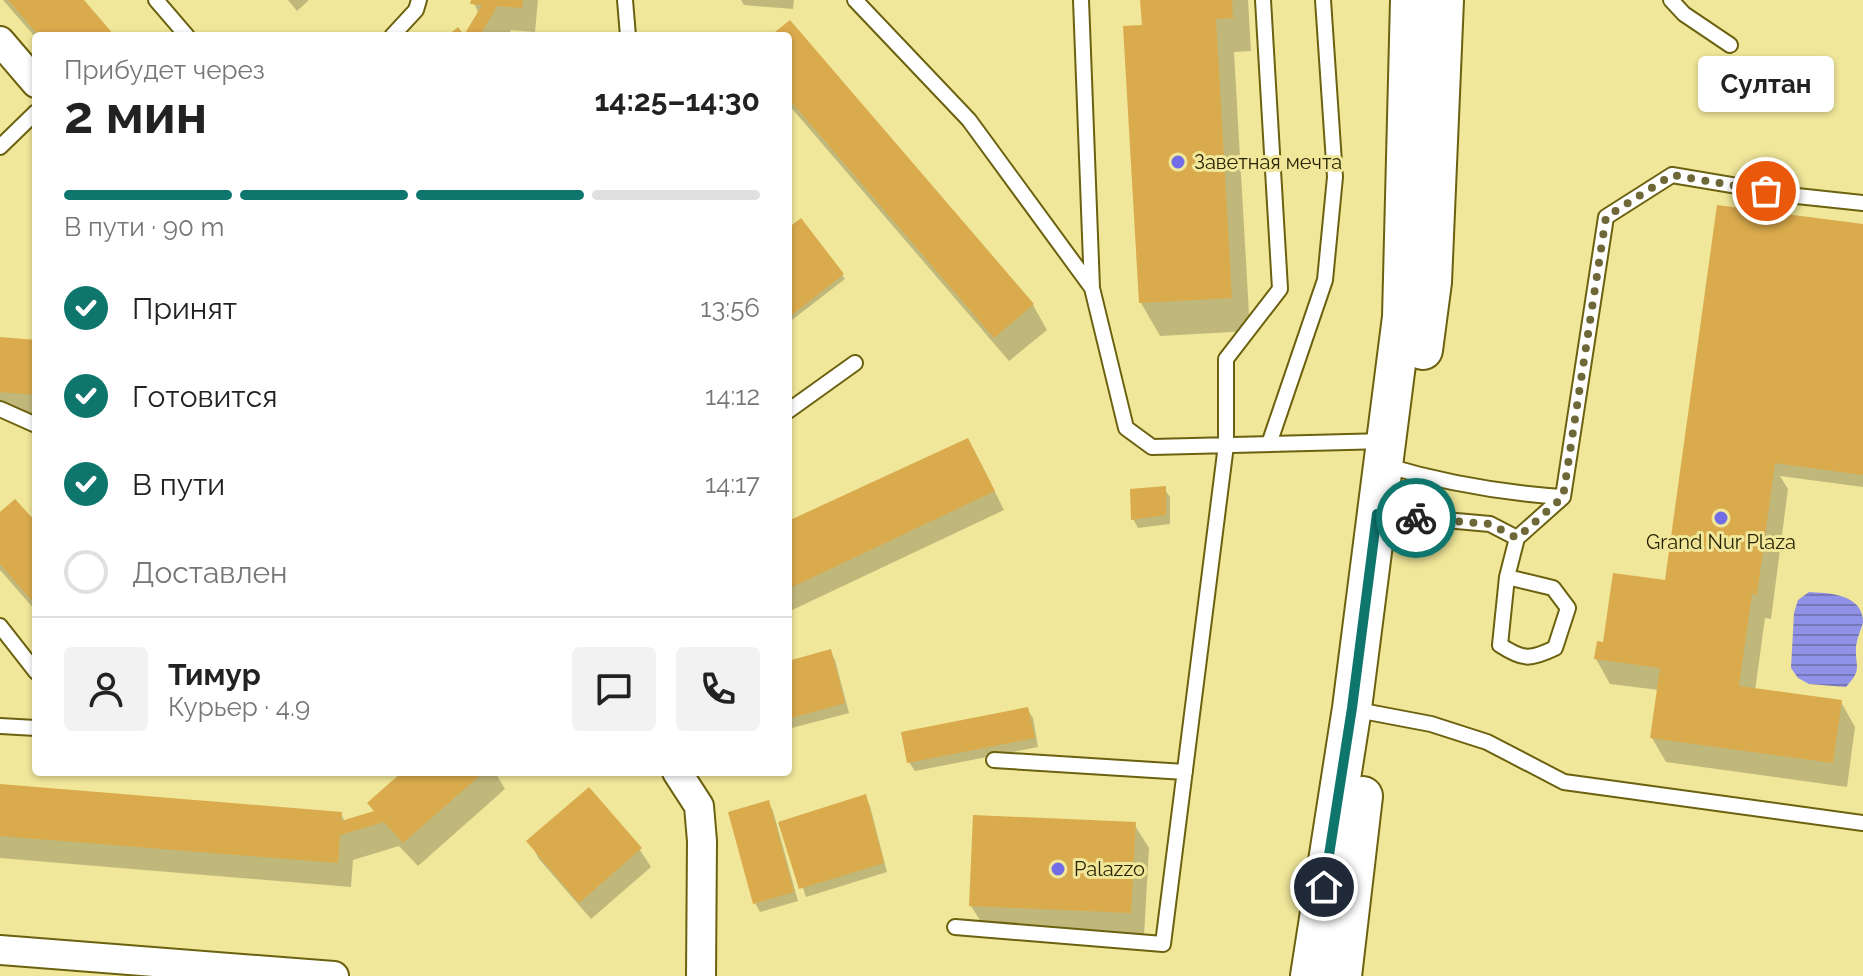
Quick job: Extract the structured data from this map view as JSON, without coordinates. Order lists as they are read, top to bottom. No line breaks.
{"places":["Заветная мечта","Султан","Grand Nur Plaza","Palazzo"],"page":{"heading":["2 мин","Прибудет через","14:25–14:30"],"panel":["Тимур","Курьер · 4.9"],"bubble":"Султан","bar":"В пути · 90 m","list":[["Принят","13:56"],["Готовится","14:12"],["В пути","14:17"],"Доставлен"]}}
